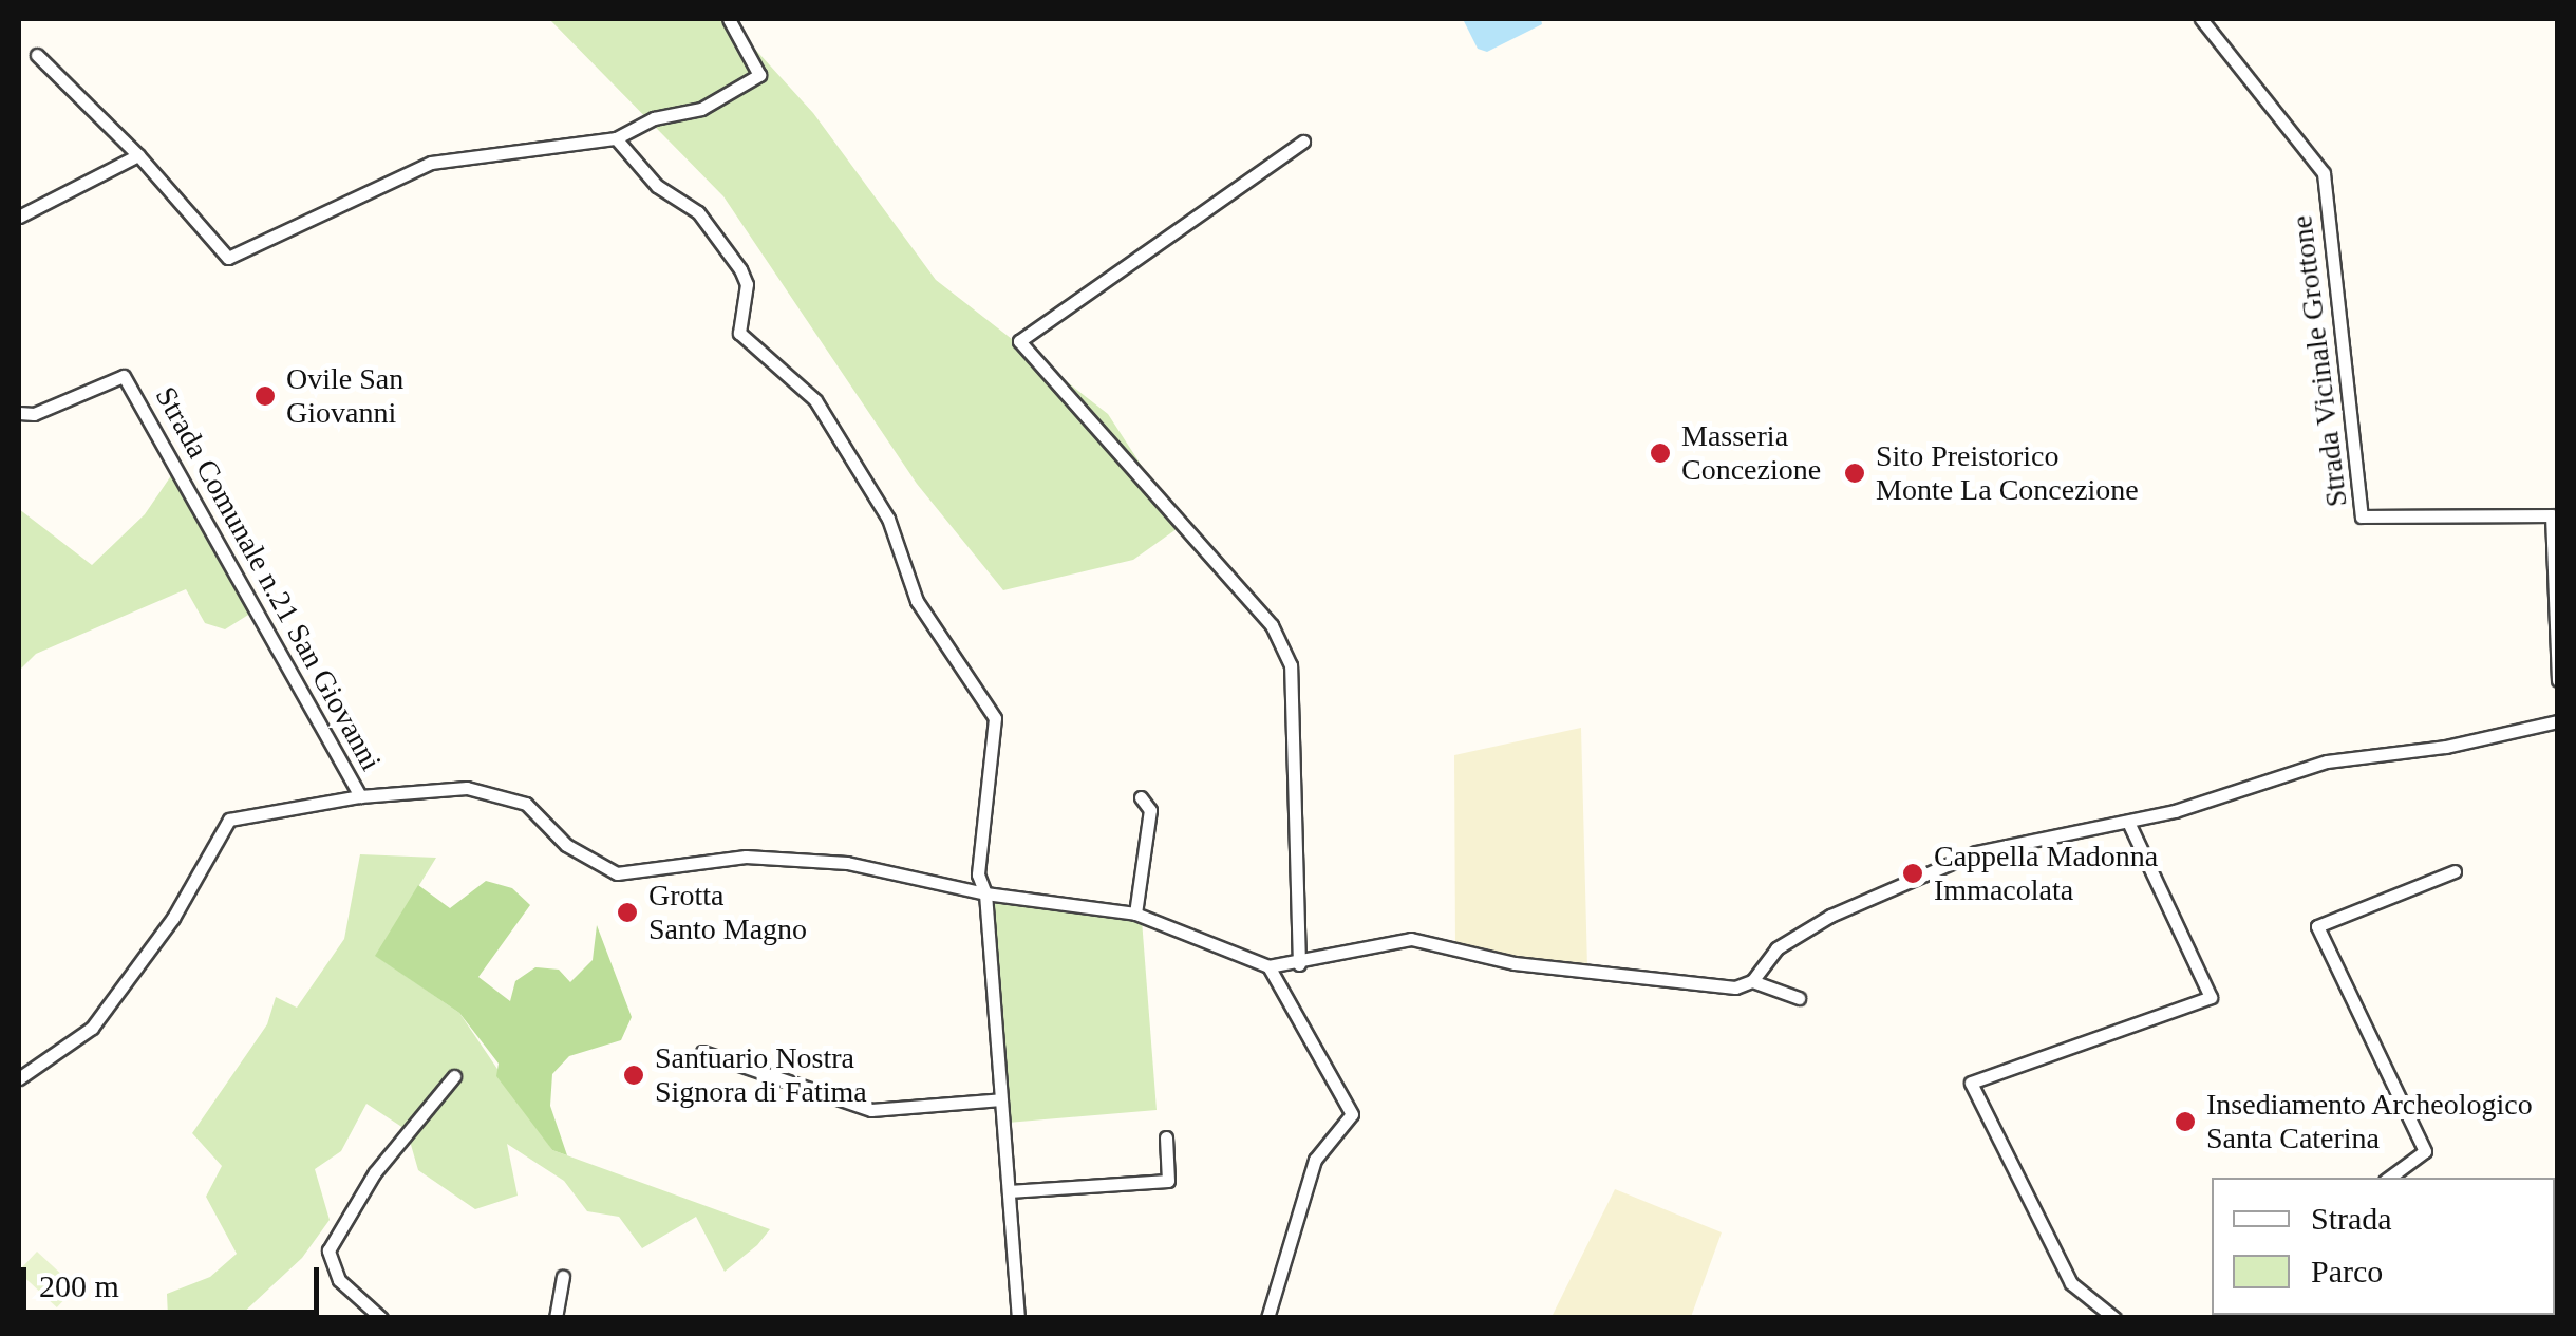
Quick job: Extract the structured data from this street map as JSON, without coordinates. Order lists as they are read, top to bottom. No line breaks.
{"streets":{"street":["Strada Vicinale Grottone","Strada Comunale n.21 San Giovanni"]},"places":["Ovile San Giovanni","Masseria Concezione","Sito Preistorico Monte La Concezione","Cappella Madonna Immacolata","Grotta Santo Magno","Santuario Nostra Signora di Fatima","Insediamento Archeologico Santa Caterina"],"legend":["Strada","Parco"],"scale_bar":"200 m"}
